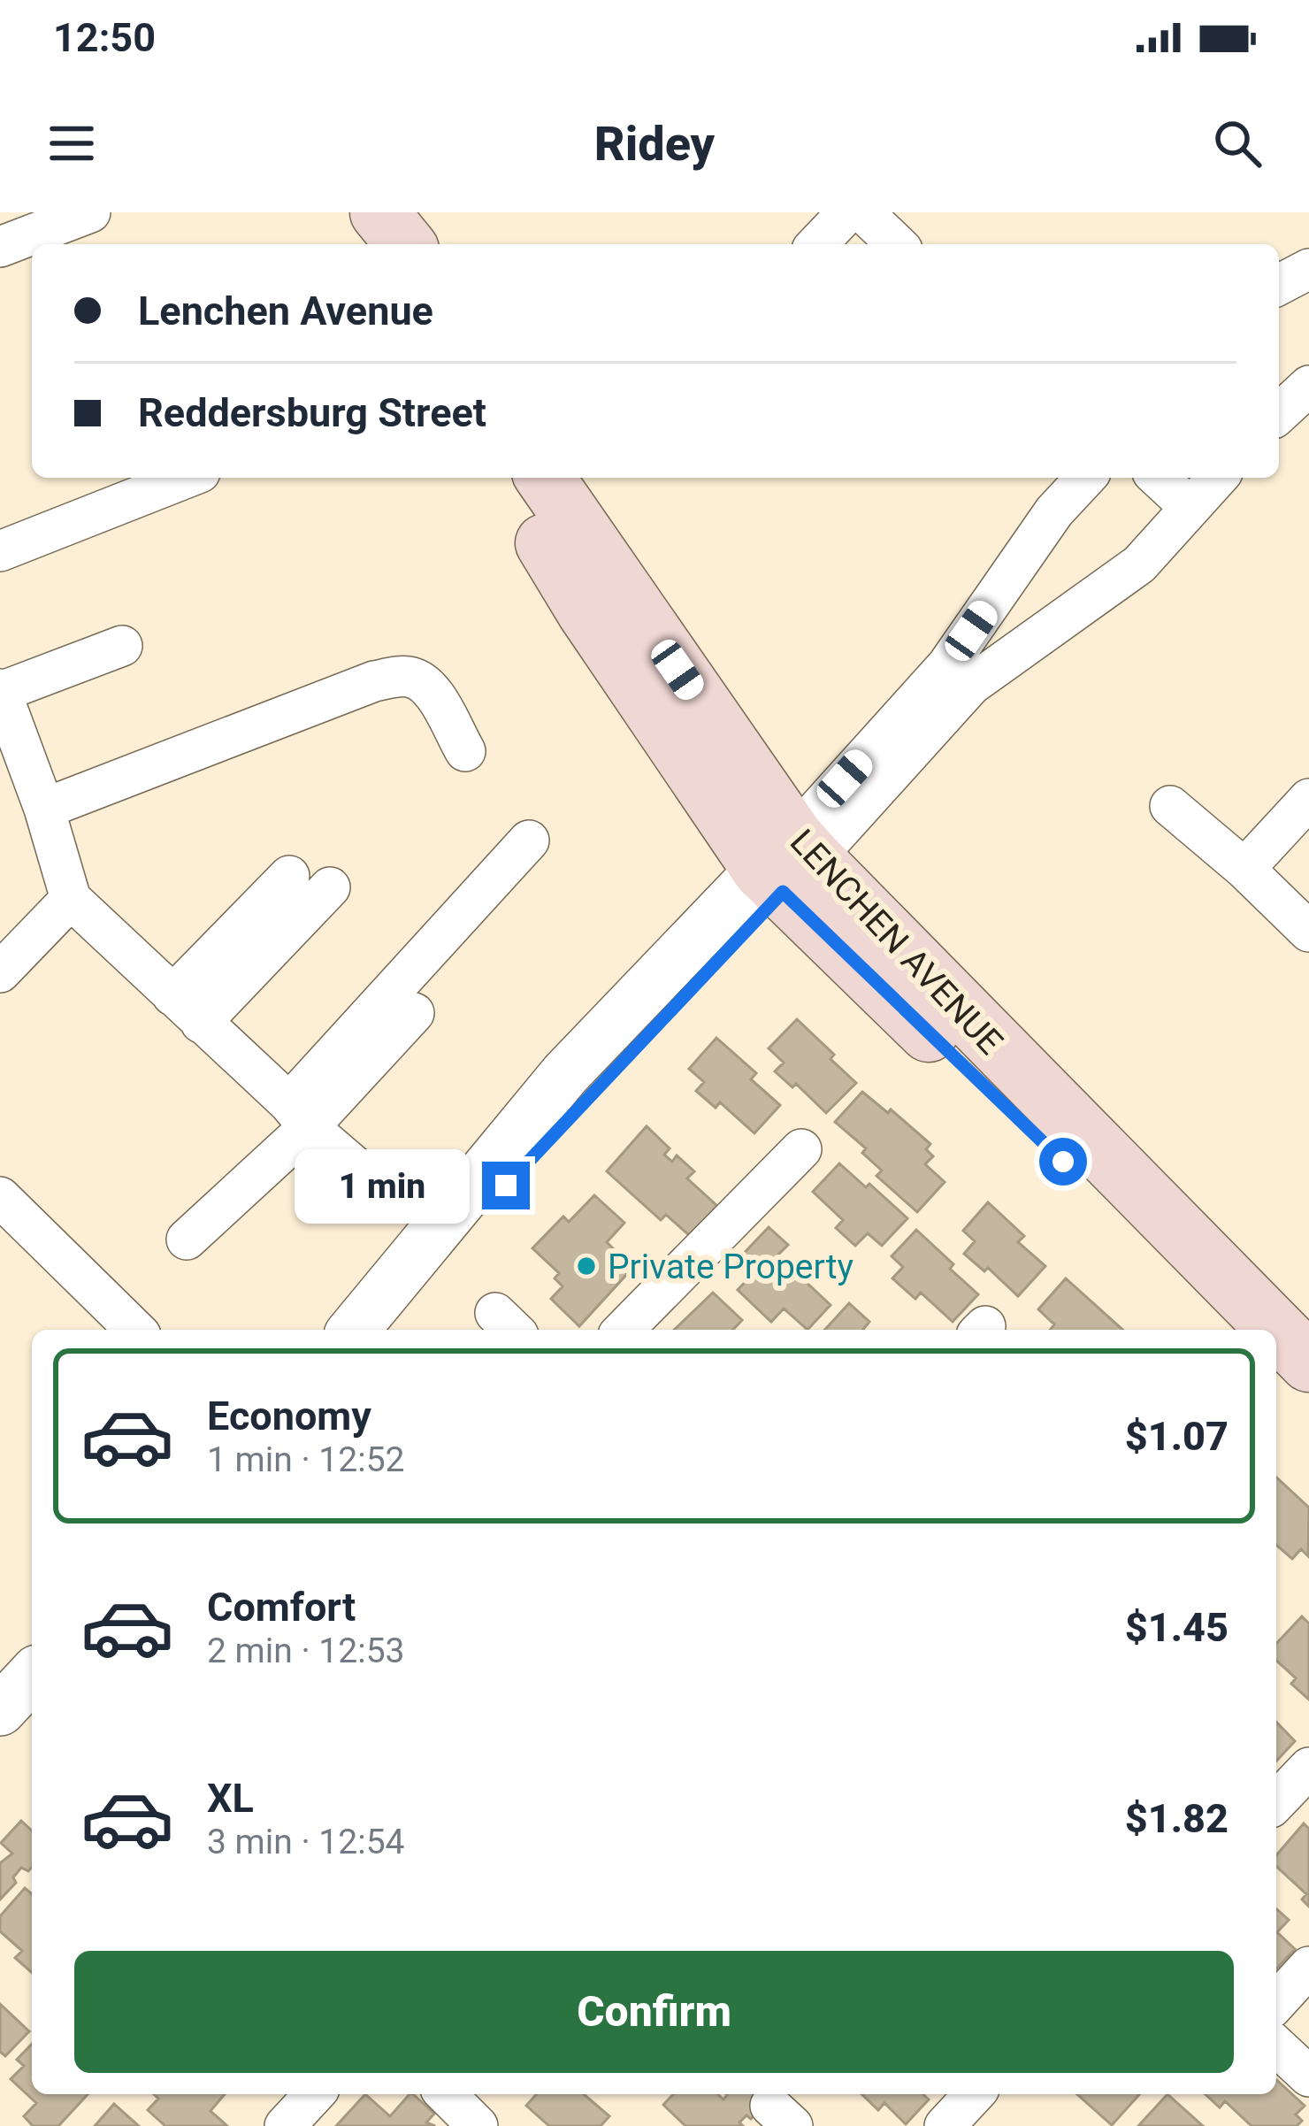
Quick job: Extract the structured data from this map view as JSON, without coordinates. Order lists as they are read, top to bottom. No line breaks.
{"streets":{"main road":["LENCHEN AVENUE"]},"places":["Private Property"],"page":{"status":"12:50","header":"Ridey","banner":["Lenchen Avenue","Reddersburg Street"],"bubble":"1 min","list":[{"name":"Economy","note":"1 min · 12:52","value":"$1.07"},{"name":"Comfort","note":"2 min · 12:53","value":"$1.45"},{"name":"XL","note":"3 min · 12:54","value":"$1.82"}],"buttons":"Confirm"}}
